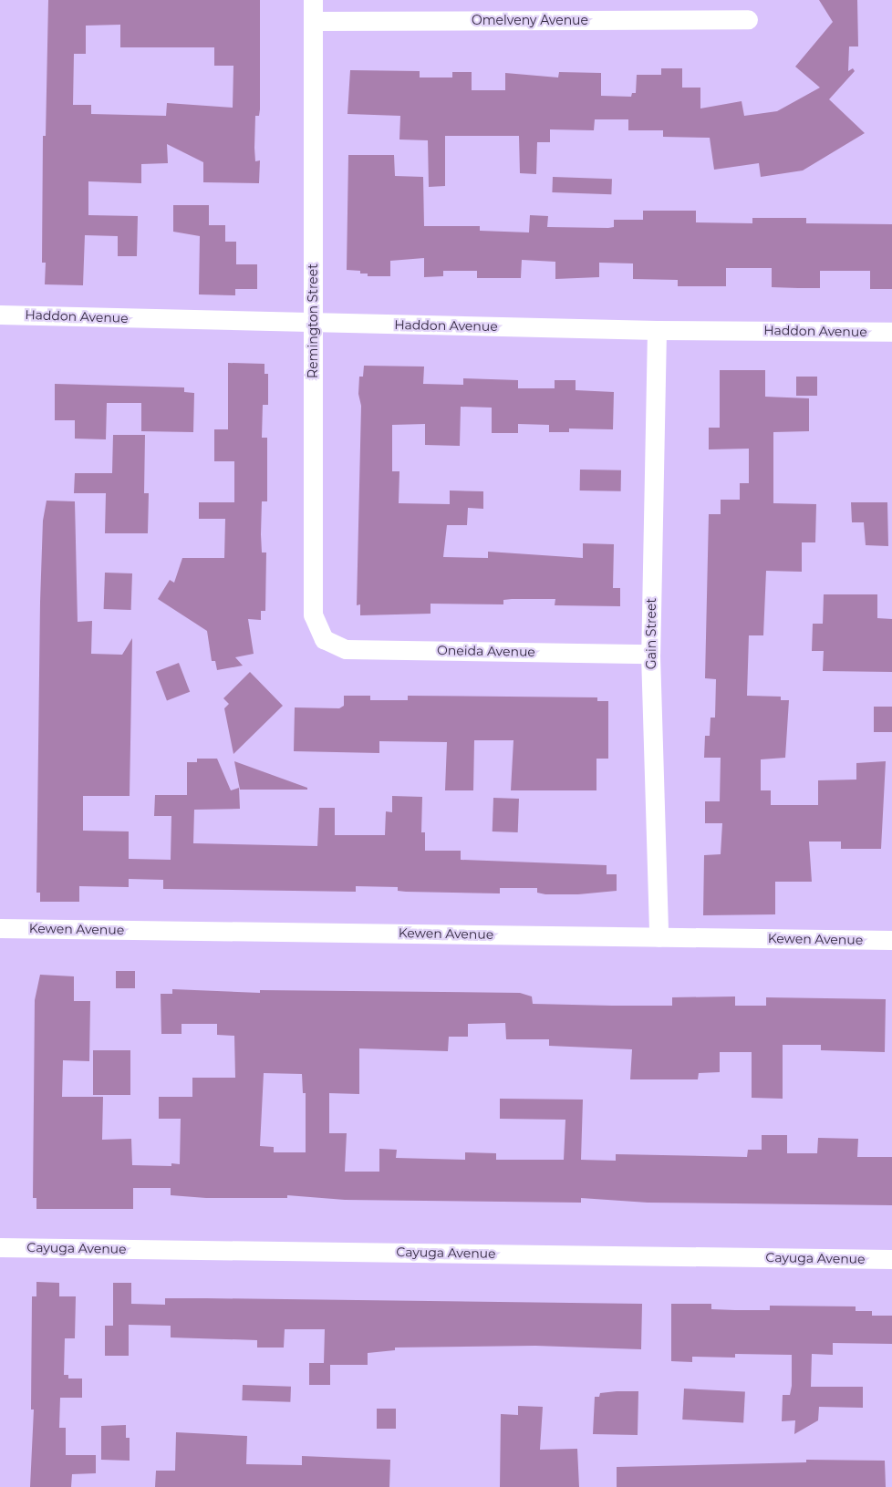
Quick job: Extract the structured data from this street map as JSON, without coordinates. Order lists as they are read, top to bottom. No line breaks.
{"streets":{"street":["Omelveny Avenue","Haddon Avenue","Remington Street","Gain Street","Oneida Avenue","Kewen Avenue","Cayuga Avenue"]},"crossings":[["Omelveny Avenue","Remington Street"],["Haddon Avenue","Remington Street"],["Haddon Avenue","Gain Street"],["Remington Street","Oneida Avenue"],["Gain Street","Oneida Avenue"],["Gain Street","Kewen Avenue"]]}
